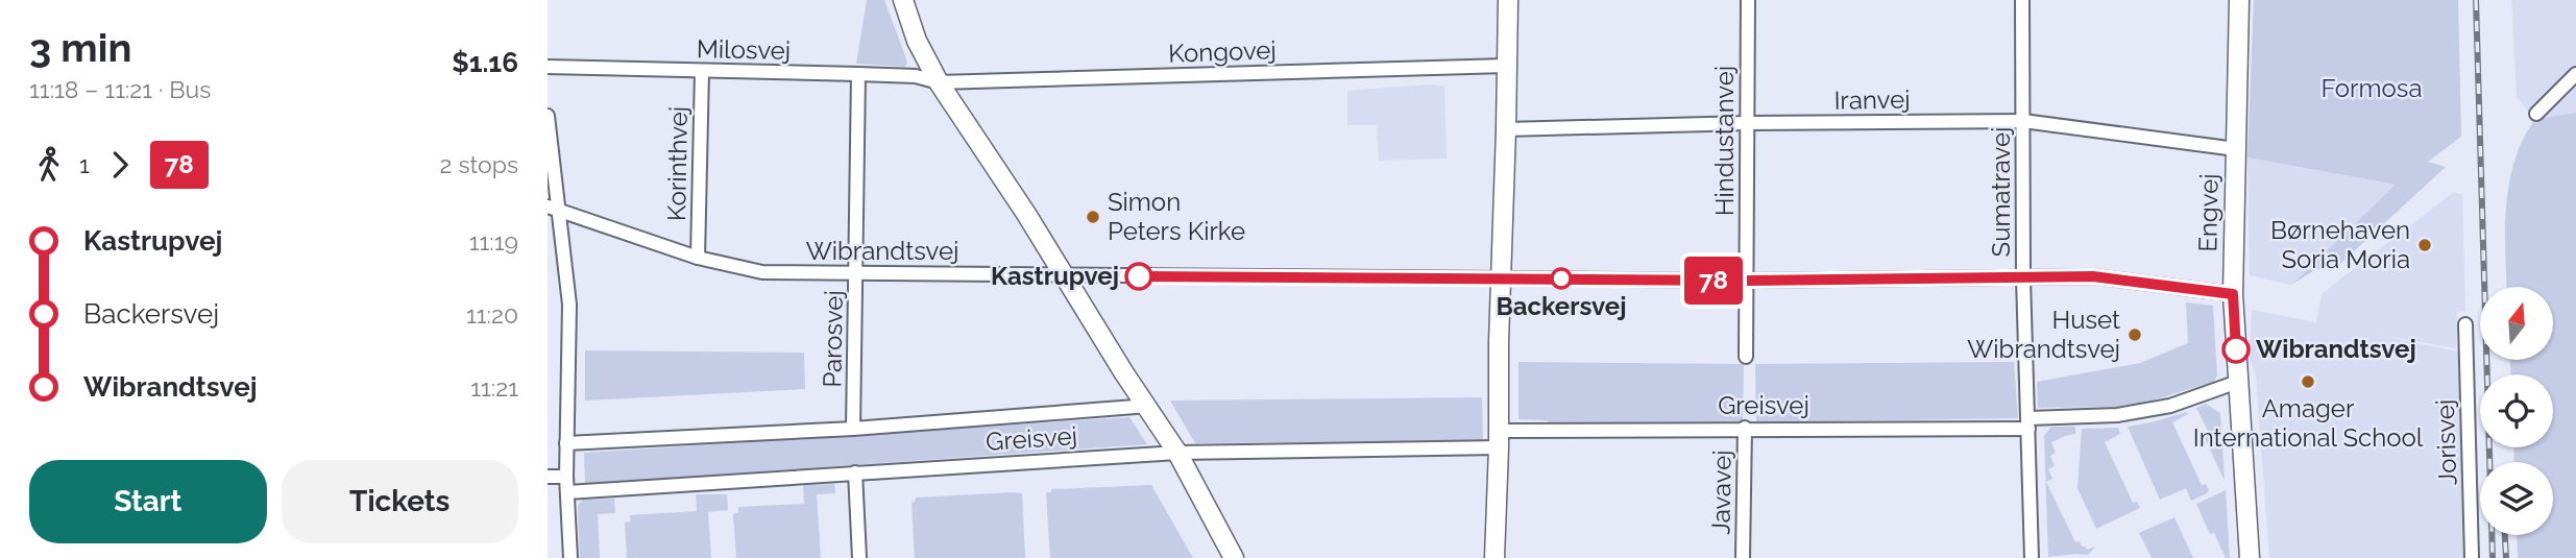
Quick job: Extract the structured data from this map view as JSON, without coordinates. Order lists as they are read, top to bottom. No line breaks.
{"streets":{"street":["Milosvej","Kongovej","Iranvej","Hindustanvej","Korinthvej","Sumatravej","Engvej","Wibrandtsvej","Parosvej","Greisvej","Jorisvej","Javavej"]},"crossings":[["Milosvej","Kongovej"],["Milosvej","Korinthvej"],["Milosvej","Parosvej"],["Iranvej","Hindustanvej"],["Iranvej","Sumatravej"],["Iranvej","Engvej"],["Hindustanvej","Wibrandtsvej"],["Korinthvej","Wibrandtsvej"],["Sumatravej","Wibrandtsvej"],["Sumatravej","Greisvej"],["Engvej","Wibrandtsvej"],["Engvej","Greisvej"],["Wibrandtsvej","Parosvej"],["Parosvej","Greisvej"],["Greisvej","Javavej"]],"parks":["Formosa"],"places":["Simon Peters Kirke","Børnehaven Soria Moria","Kastrupvej","Backersvej","Huset Wibrandtsvej","Wibrandtsvej","Amager International School"],"lines":["bus line 78"],"north":"top","page":{"heading":["3 min","11:18 – 11:21 · Bus","$1.16"],"on_map":"78","legs":["1","78","2 stops"],"list":[{"name":"Kastrupvej","value":"11:19"},{"name":"Backersvej","value":"11:20"},{"name":"Wibrandtsvej","value":"11:21"}],"buttons":["Start","Tickets"]}}
